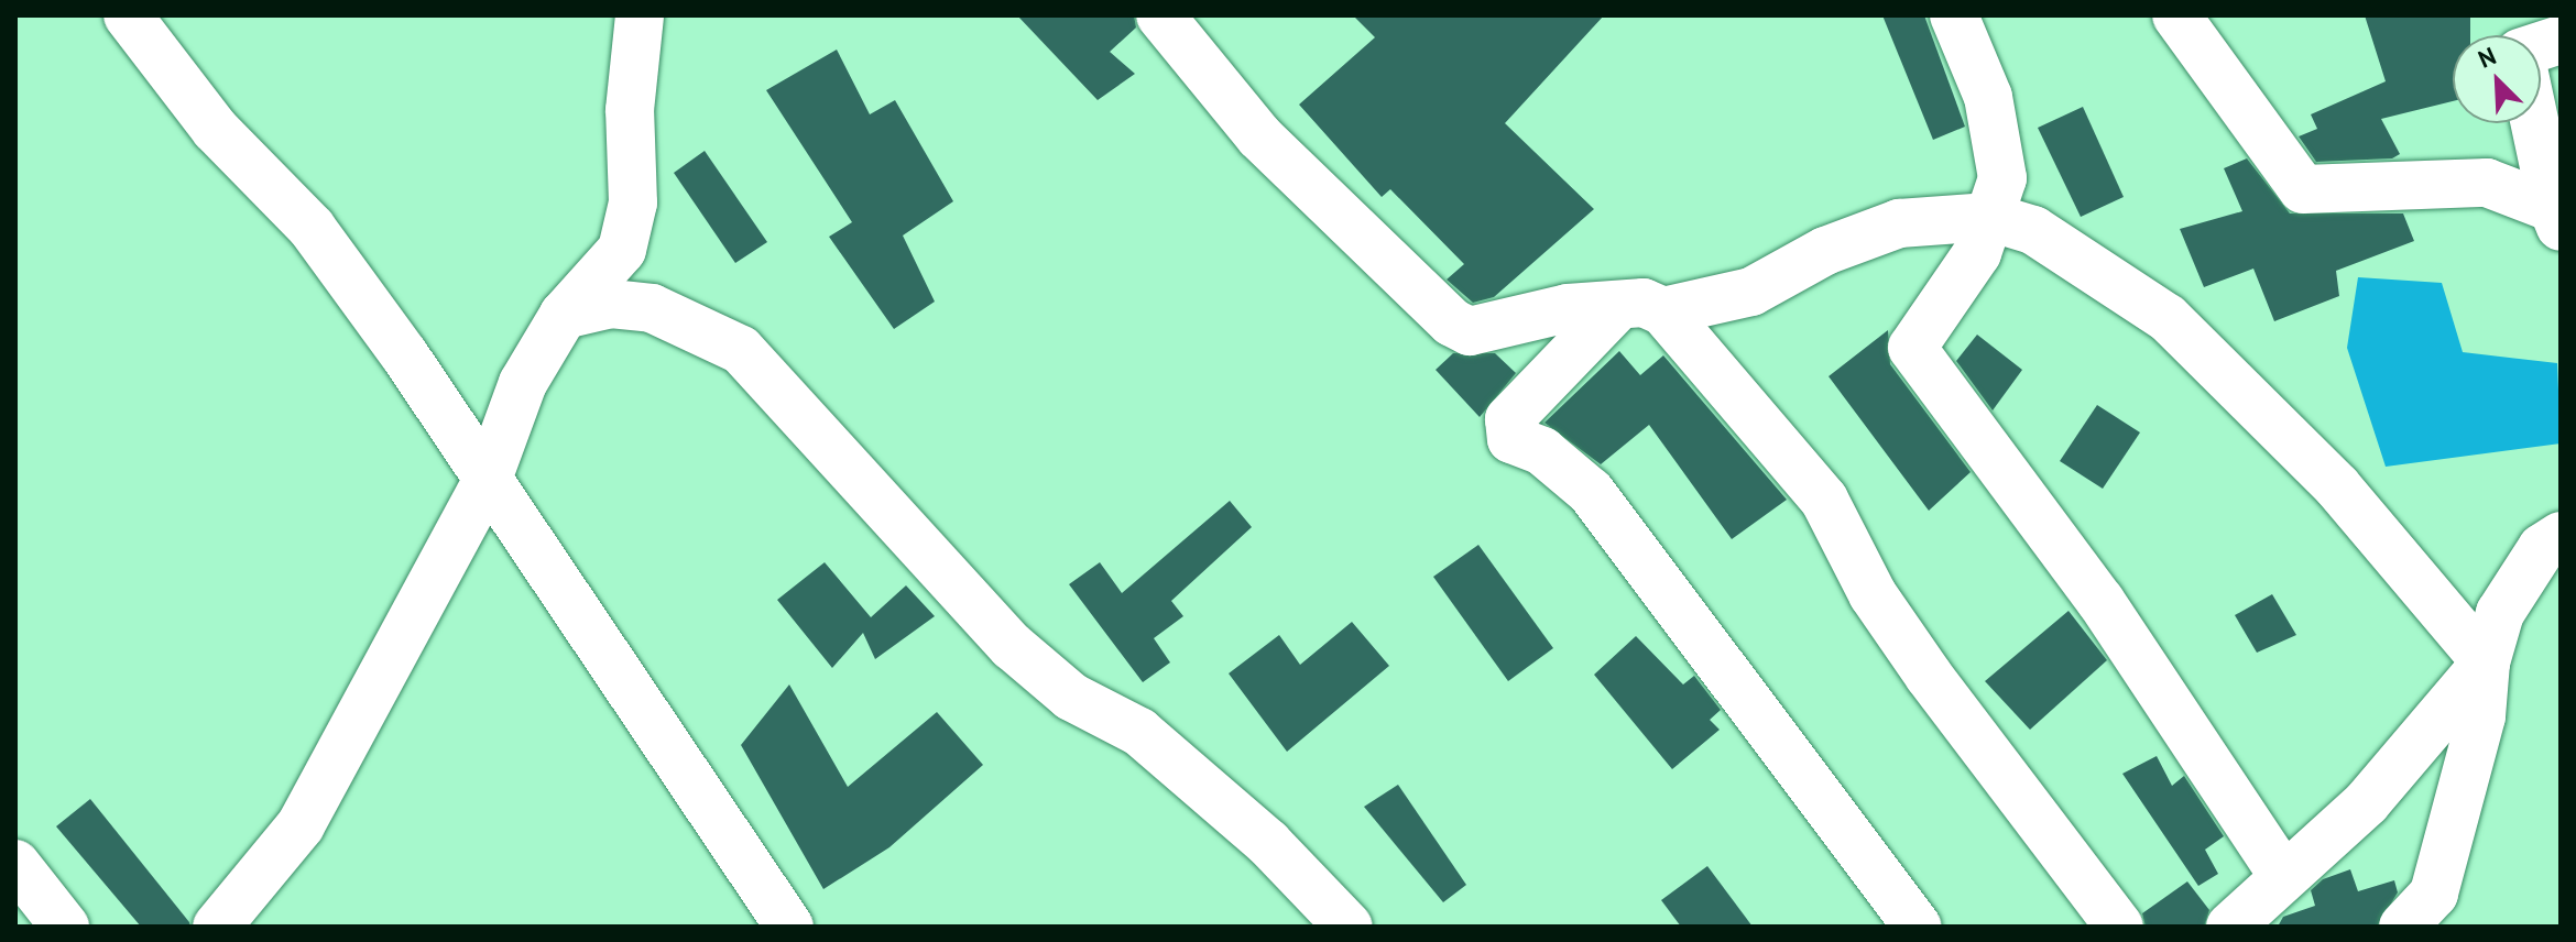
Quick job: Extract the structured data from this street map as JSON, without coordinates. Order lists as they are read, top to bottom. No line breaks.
{"north":"top left"}
